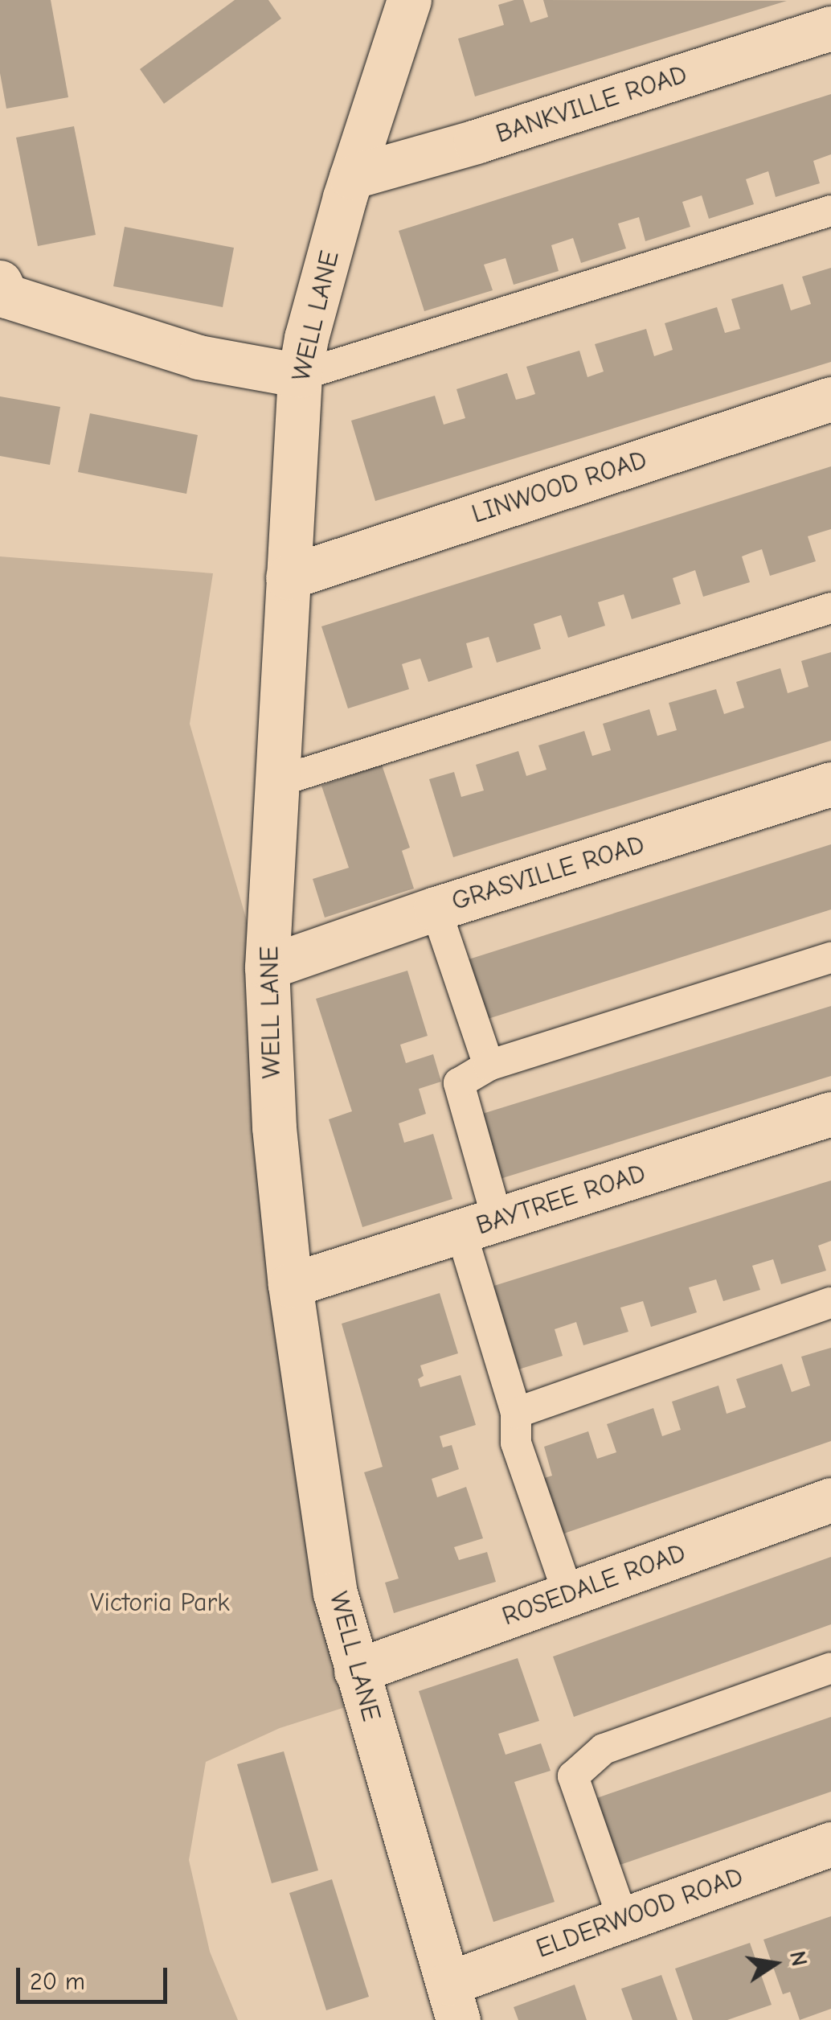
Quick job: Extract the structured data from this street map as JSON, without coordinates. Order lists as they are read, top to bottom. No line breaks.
{"streets":{"street":["BANKVILLE ROAD","WELL LANE","LINWOOD ROAD","GRASVILLE ROAD","BAYTREE ROAD","ROSEDALE ROAD","ELDERWOOD ROAD"]},"crossings":[["BANKVILLE ROAD","WELL LANE"],["WELL LANE","LINWOOD ROAD"],["WELL LANE","GRASVILLE ROAD"],["WELL LANE","BAYTREE ROAD"],["WELL LANE","ROSEDALE ROAD"],["WELL LANE","ELDERWOOD ROAD"]],"parks":["Victoria Park"],"scale_bar":"20 m","north":"right"}
